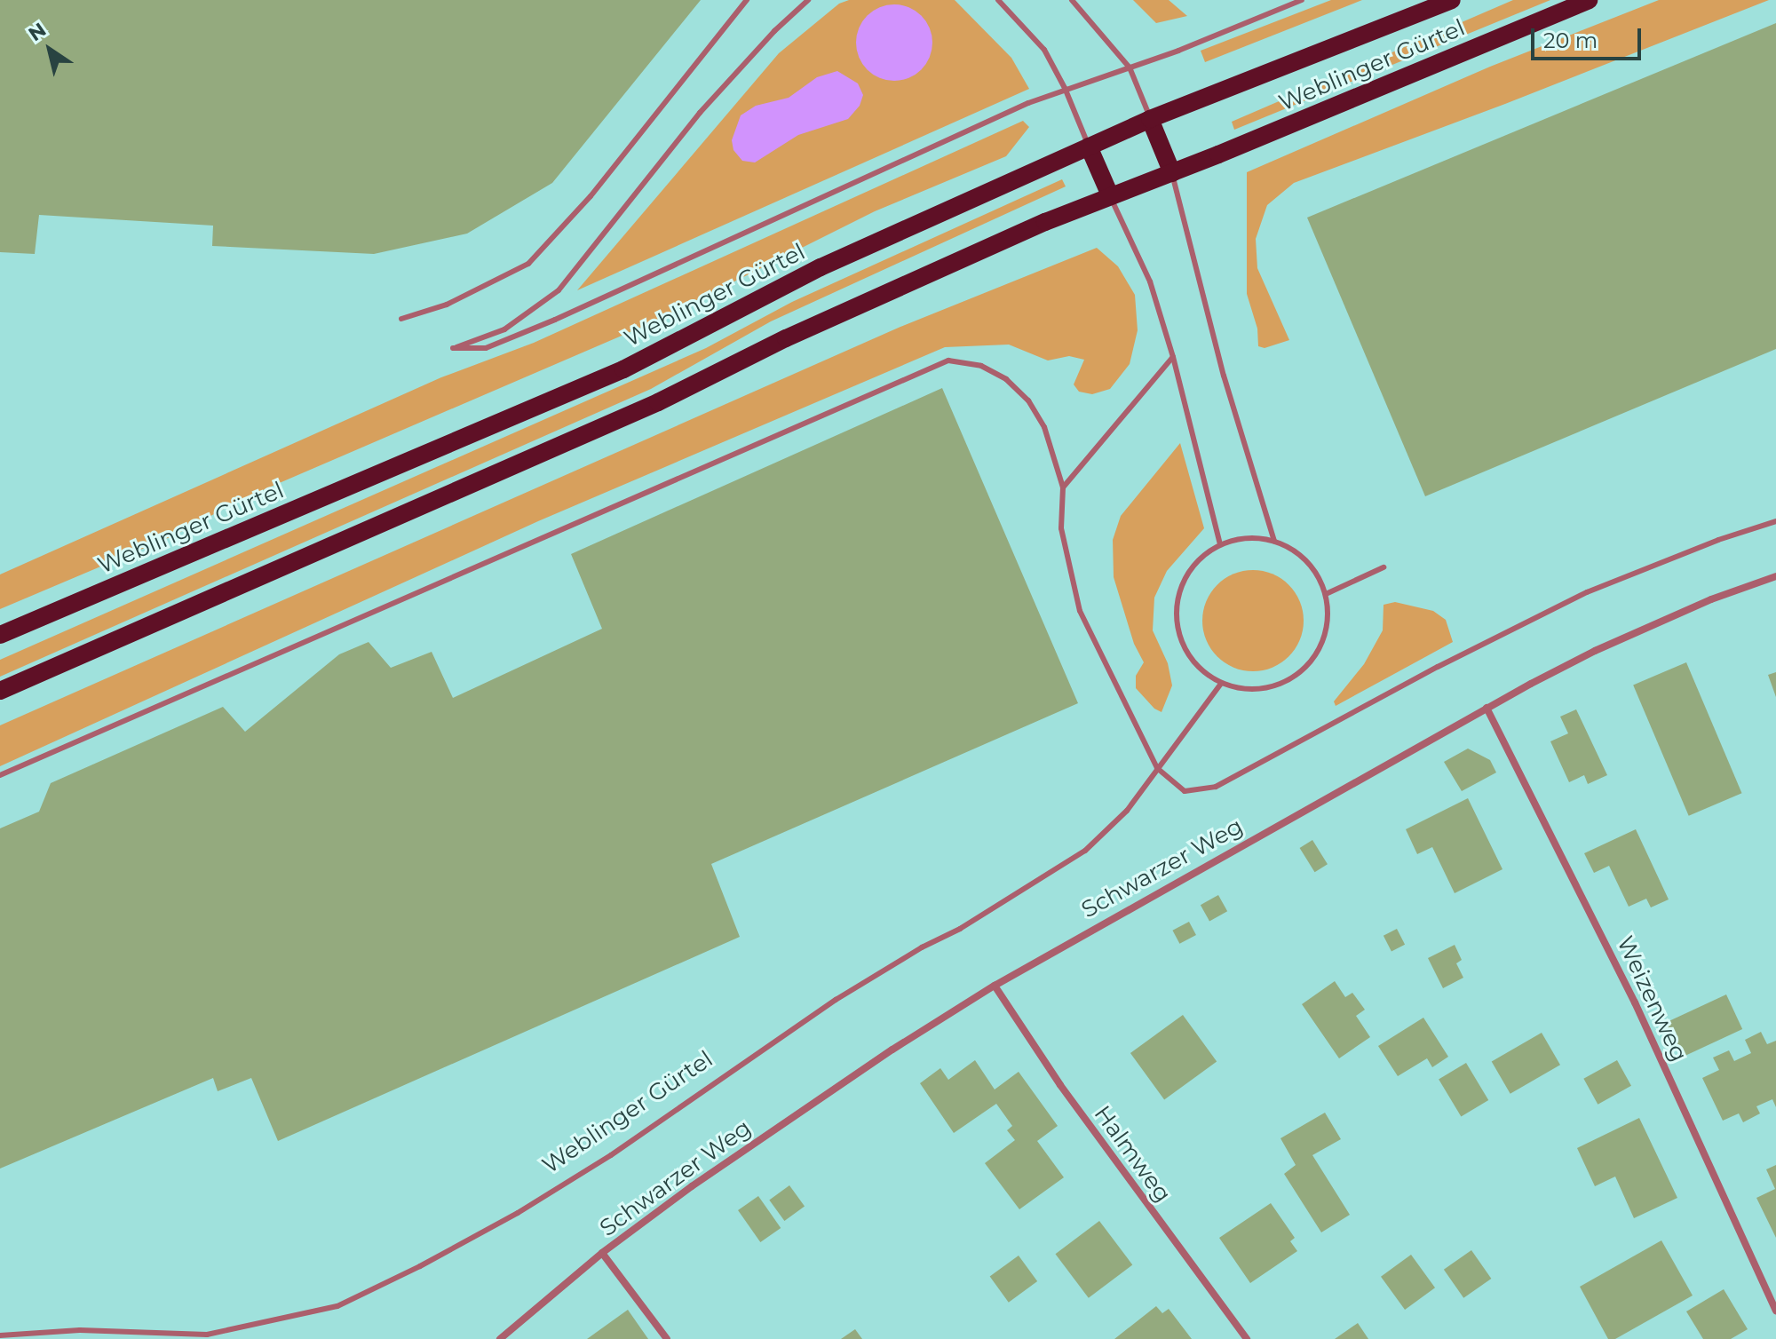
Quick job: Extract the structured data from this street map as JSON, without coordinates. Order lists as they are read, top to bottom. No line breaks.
{"streets":{"main road":["Weblinger Gürtel"],"street":["Schwarzer Weg","Weizenweg","Halmweg"]},"crossings":[["Schwarzer Weg","Weizenweg"],["Schwarzer Weg","Halmweg"]],"scale_bar":"20 m","north":"top left"}
